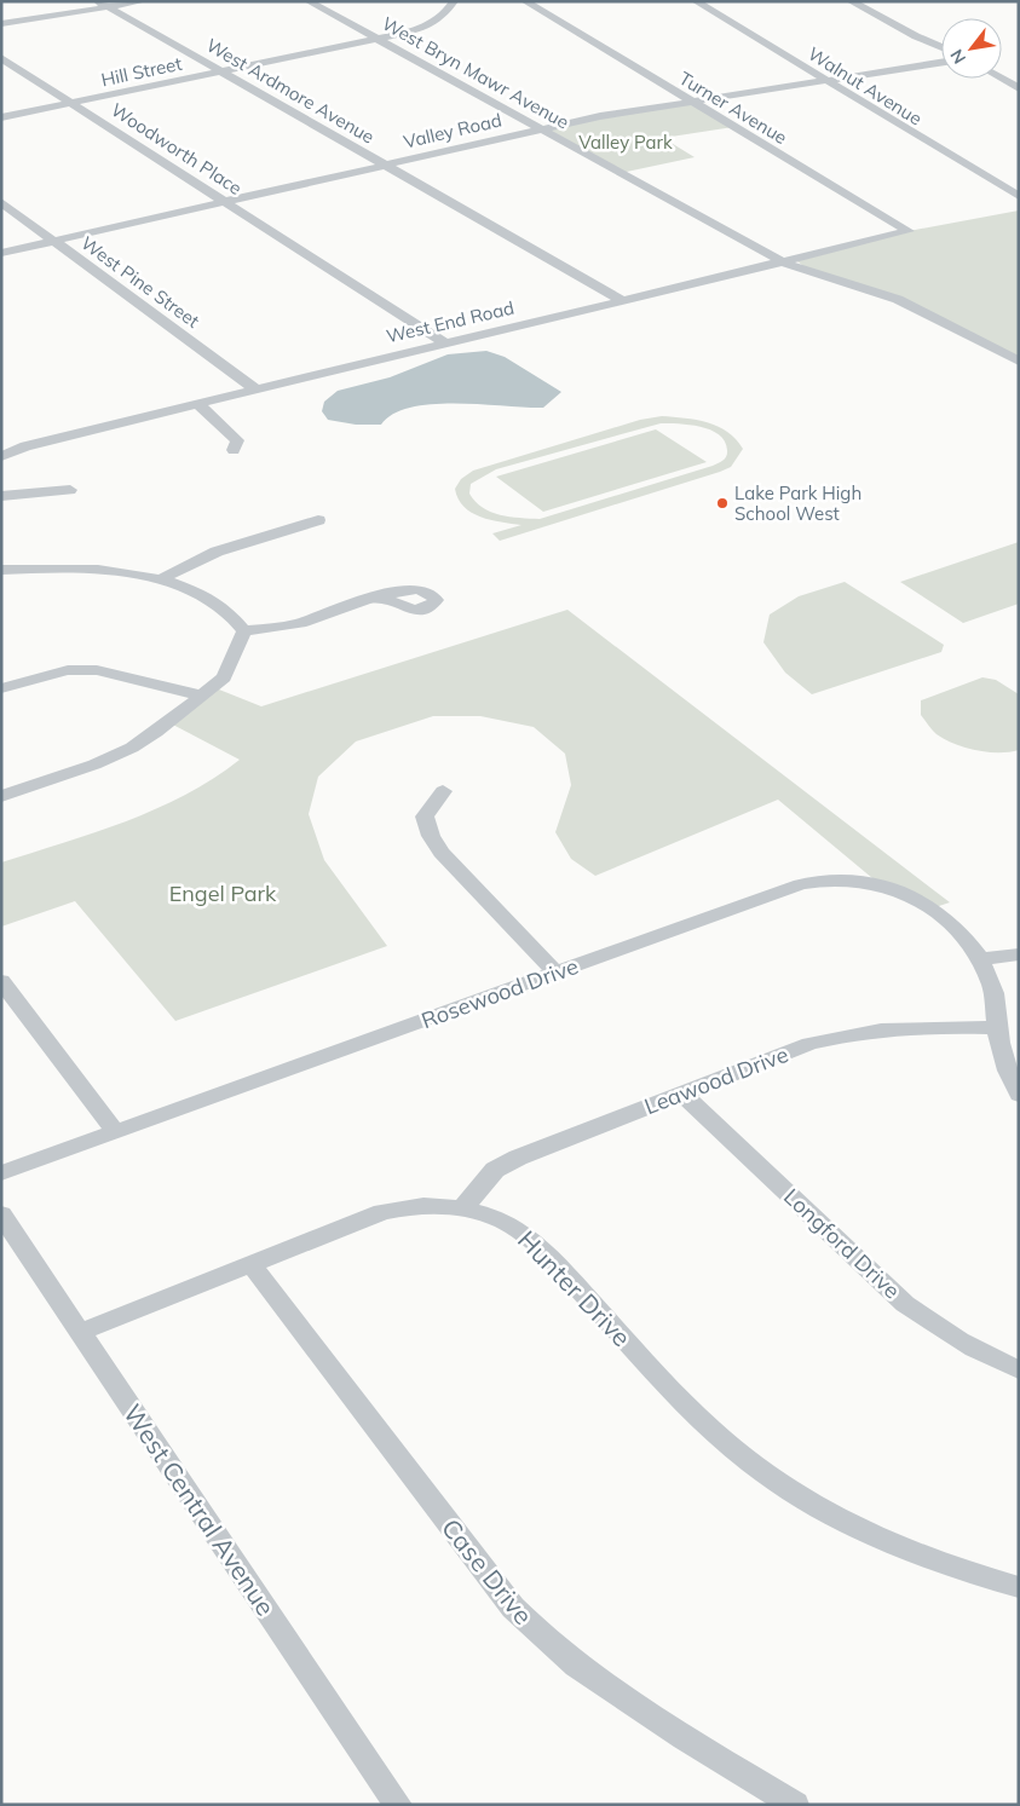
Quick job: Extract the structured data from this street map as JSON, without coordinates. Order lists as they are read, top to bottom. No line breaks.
{"streets":{"street":["Hill Street","West Bryn Mawr Avenue","Walnut Avenue","West Ardmore Avenue","Turner Avenue","Valley Road","Woodworth Place","West Pine Street","West End Road","Rosewood Drive","Leawood Drive","Longford Drive","Hunter Drive","West Central Avenue","Case Drive"]},"crossings":[["Hill Street","West Bryn Mawr Avenue"],["Hill Street","West Ardmore Avenue"],["Hill Street","Woodworth Place"],["West Bryn Mawr Avenue","Valley Road"],["West Bryn Mawr Avenue","West End Road"],["Walnut Avenue","Valley Road"],["West Ardmore Avenue","Valley Road"],["West Ardmore Avenue","West End Road"],["Turner Avenue","Valley Road"],["Turner Avenue","West End Road"],["Valley Road","Woodworth Place"],["Valley Road","West Pine Street"],["Woodworth Place","West End Road"],["West Pine Street","West End Road"],["Rosewood Drive","Leawood Drive"],["Leawood Drive","Longford Drive"],["Leawood Drive","Hunter Drive"],["Hunter Drive","West Central Avenue"],["Hunter Drive","Case Drive"]],"parks":["Valley Park","Engel Park"],"places":["Lake Park High School West"],"north":"bottom left"}
